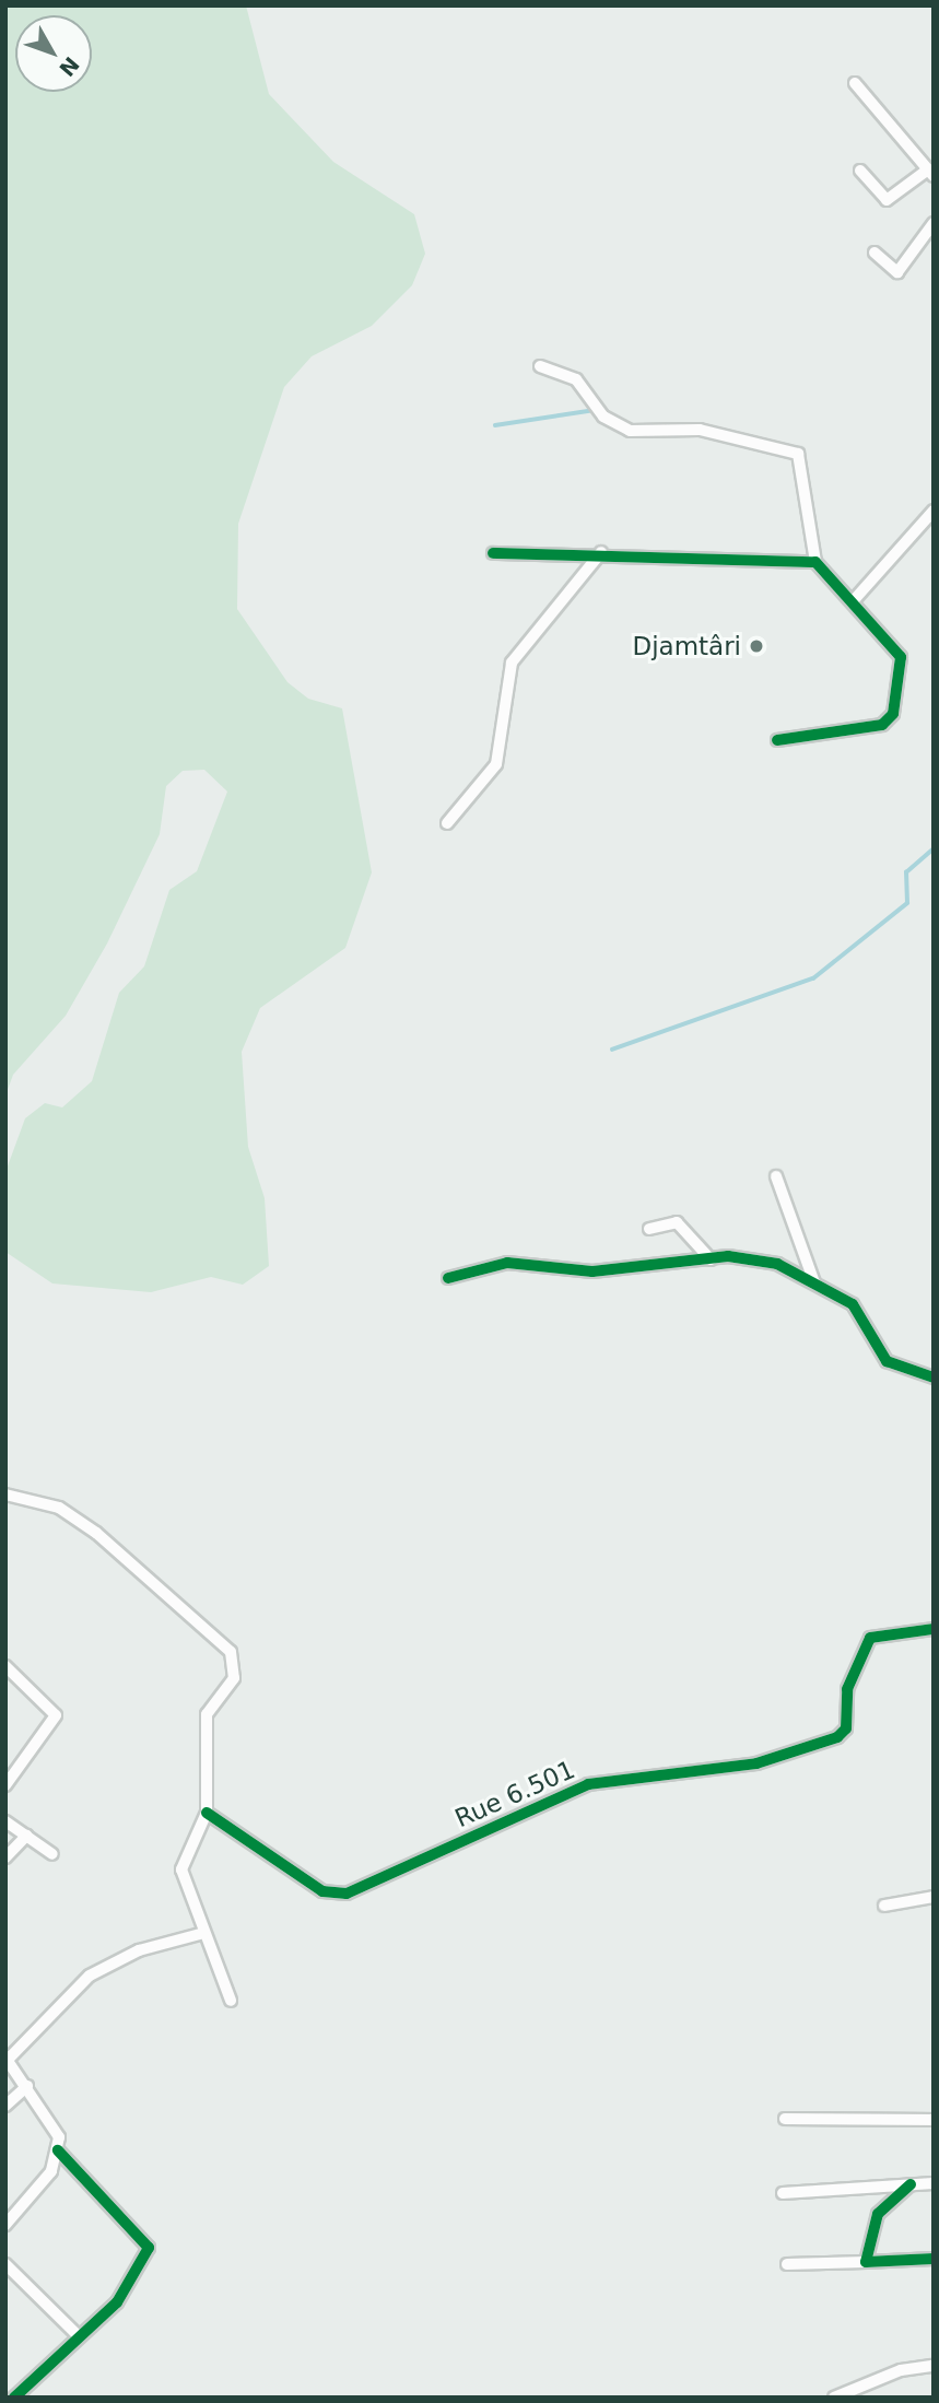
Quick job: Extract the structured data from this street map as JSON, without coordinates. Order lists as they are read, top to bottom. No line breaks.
{"streets":{"street":["Rue 6.501"]},"places":["Djamtâri"],"north":"bottom right"}
